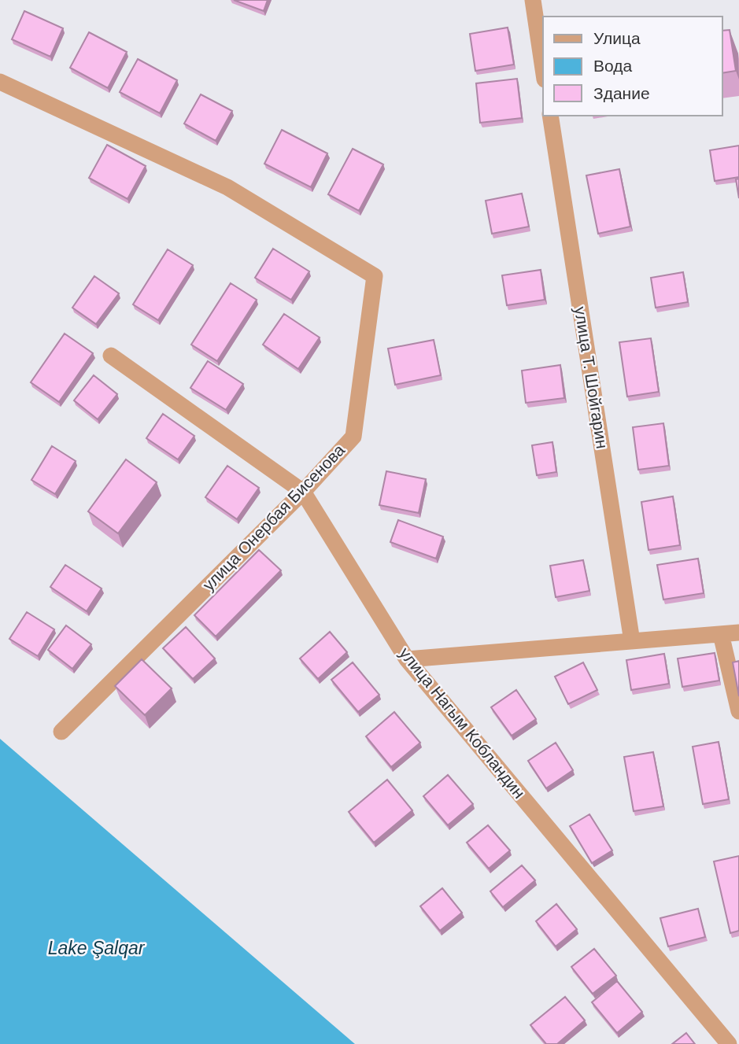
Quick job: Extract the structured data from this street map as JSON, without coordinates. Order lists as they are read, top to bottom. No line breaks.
{"streets":{"street":["улица Т. Шойгарин","улица Онербая Бисенова","улица Нагым Кобландин"]},"crossings":[["улица Онербая Бисенова","улица Нагым Кобландин"]],"water":["Lake Şalqar"],"legend":["Улица","Вода","Здание"]}
